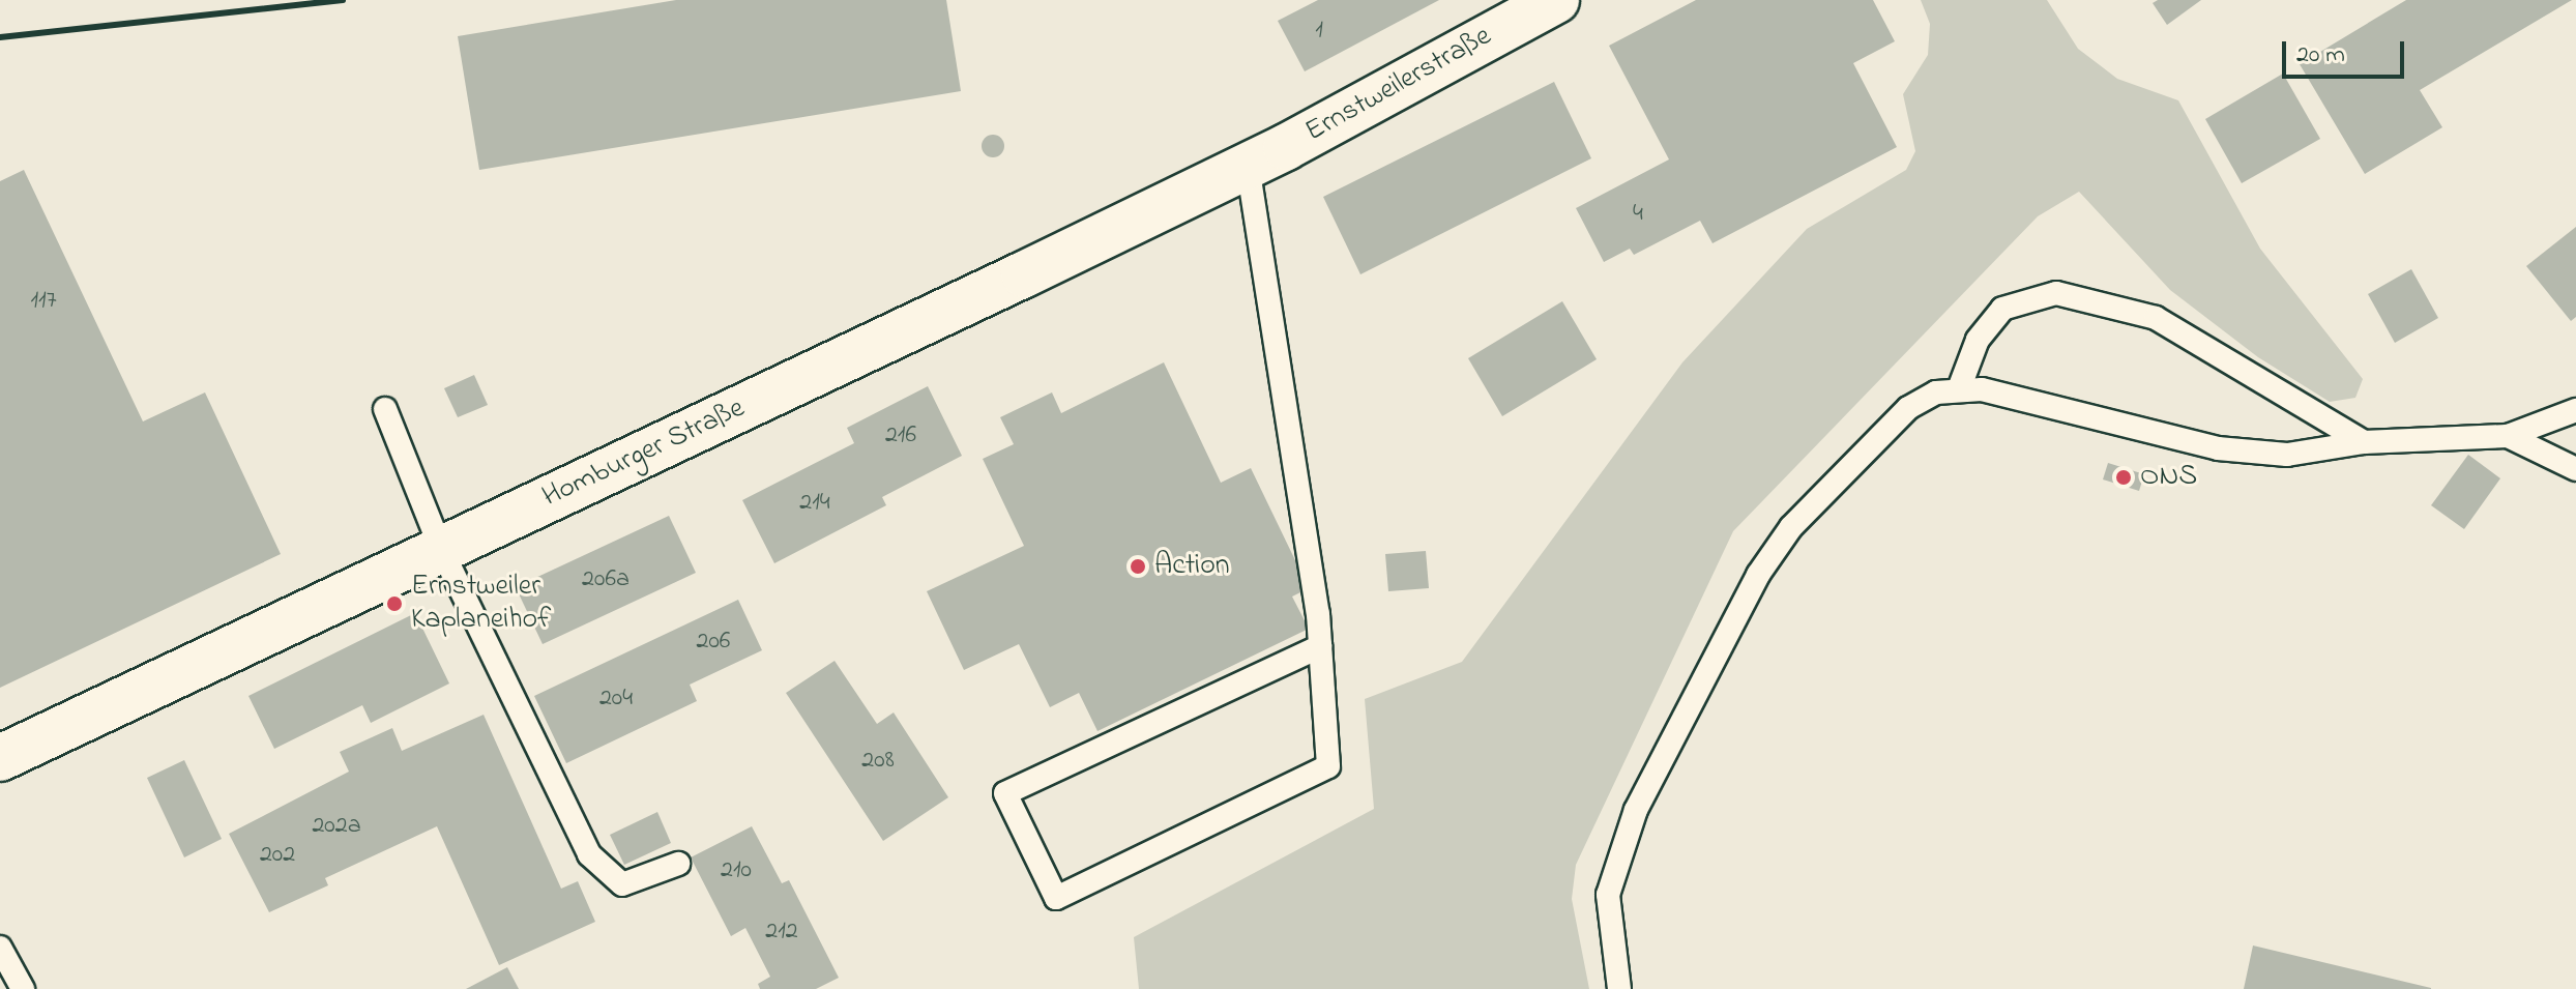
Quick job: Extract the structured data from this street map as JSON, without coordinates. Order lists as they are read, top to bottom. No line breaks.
{"streets":{"main road":["Ernstweilerstraße","Homburger Straße"]},"crossings":[["Ernstweilerstraße","Homburger Straße"]],"places":["ONS","Action","Ernstweiler Kaplaneihof"],"house_numbers":["1","4","117","216","214","206a","206","204","208","202a","202","210","212"],"scale_bar":"20 m"}
